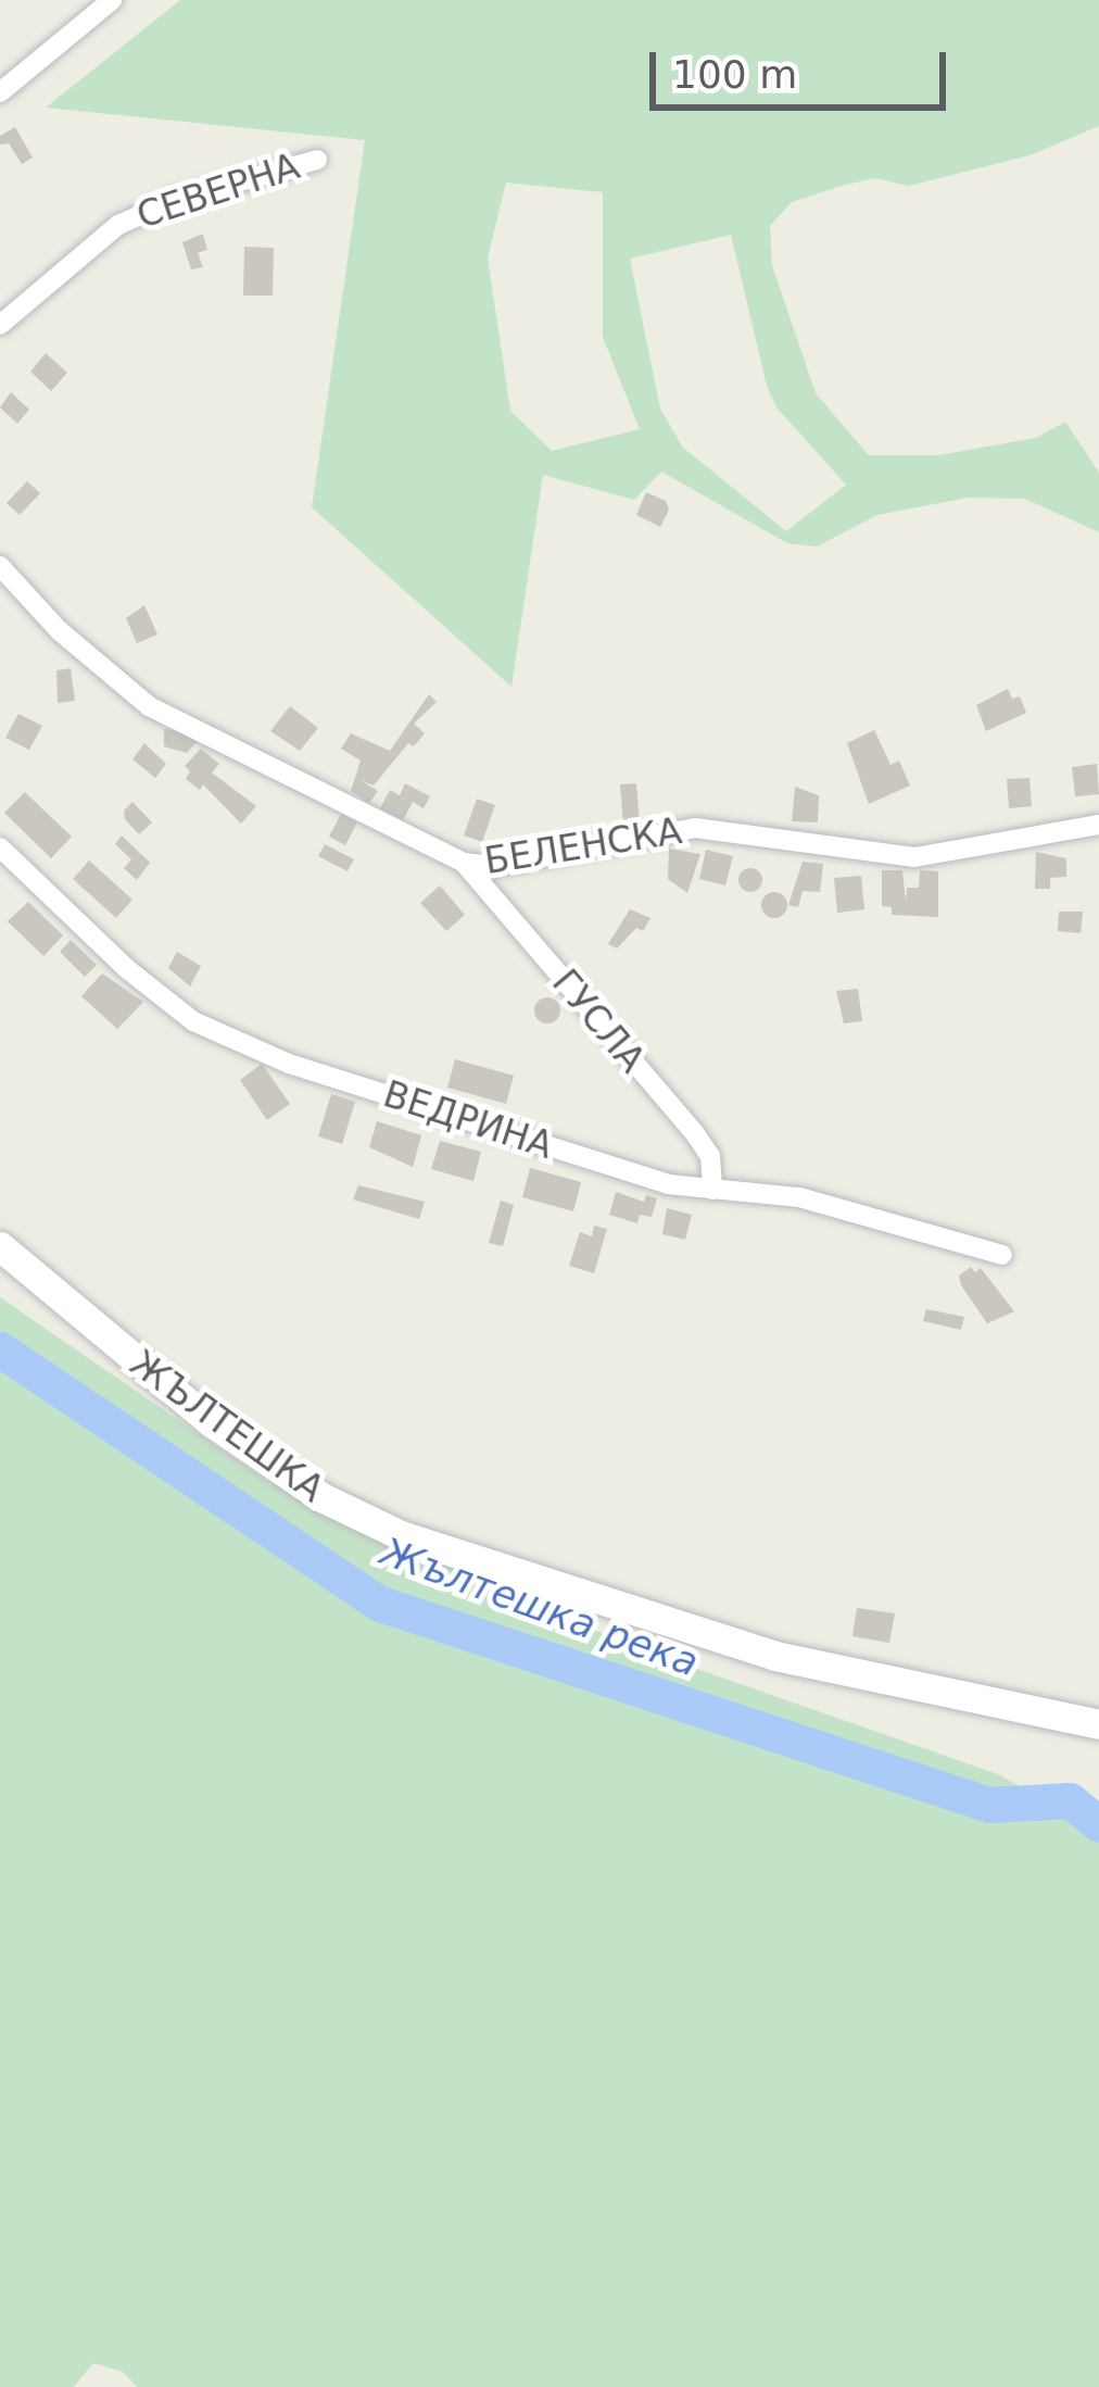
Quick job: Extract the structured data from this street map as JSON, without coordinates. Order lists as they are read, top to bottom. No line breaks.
{"streets":{"main road":["ЖЪЛТЕШКА"],"street":["СЕВЕРНА","БЕЛЕНСКА","ГУСЛА","ВЕДРИНА"]},"crossings":[["БЕЛЕНСКА","ГУСЛА"],["ГУСЛА","ВЕДРИНА"]],"water":["Жълтешка река"],"scale_bar":"100 m"}
